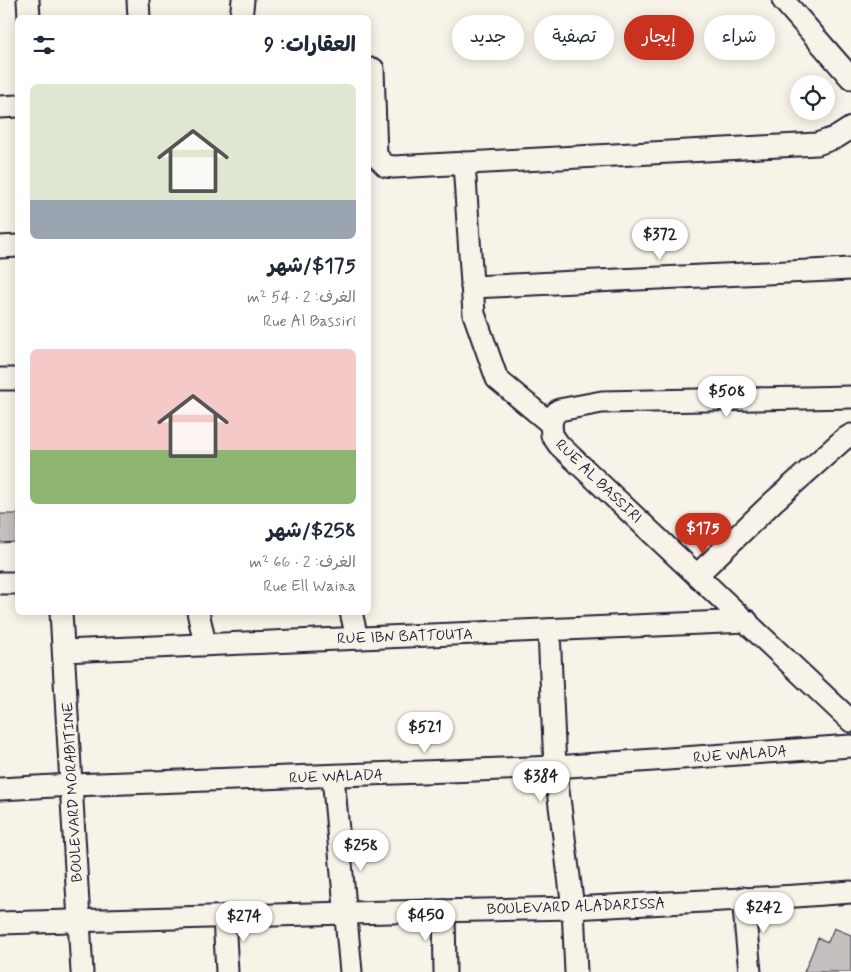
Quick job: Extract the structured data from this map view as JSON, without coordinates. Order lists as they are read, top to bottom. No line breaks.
{"streets":{"street":["RUE AL BASSIRI","RUE IBN BATTOUTA","RUE WALADA","BOULEVARD MORABITINE","BOULEVARD ALADARISSA"]},"crossings":[["RUE AL BASSIRI","RUE IBN BATTOUTA"],["RUE IBN BATTOUTA","BOULEVARD MORABITINE"],["RUE WALADA","BOULEVARD MORABITINE"],["BOULEVARD MORABITINE","BOULEVARD ALADARISSA"]],"page":{"chip":["شراء","إيجار","تصفية","جديد"],"heading":"العقارات: 9","list":[{"name":"$175/شهر","note":"الغرف: 2 · 54 m² · Rue Al Bassiri"},{"name":"$258/شهر","note":"الغرف: 2 · 66 m² · Rue Ell Waiaa"}],"price":["$372","$508","$175","$521","$384","$258","$242","$450","$274"]}}
